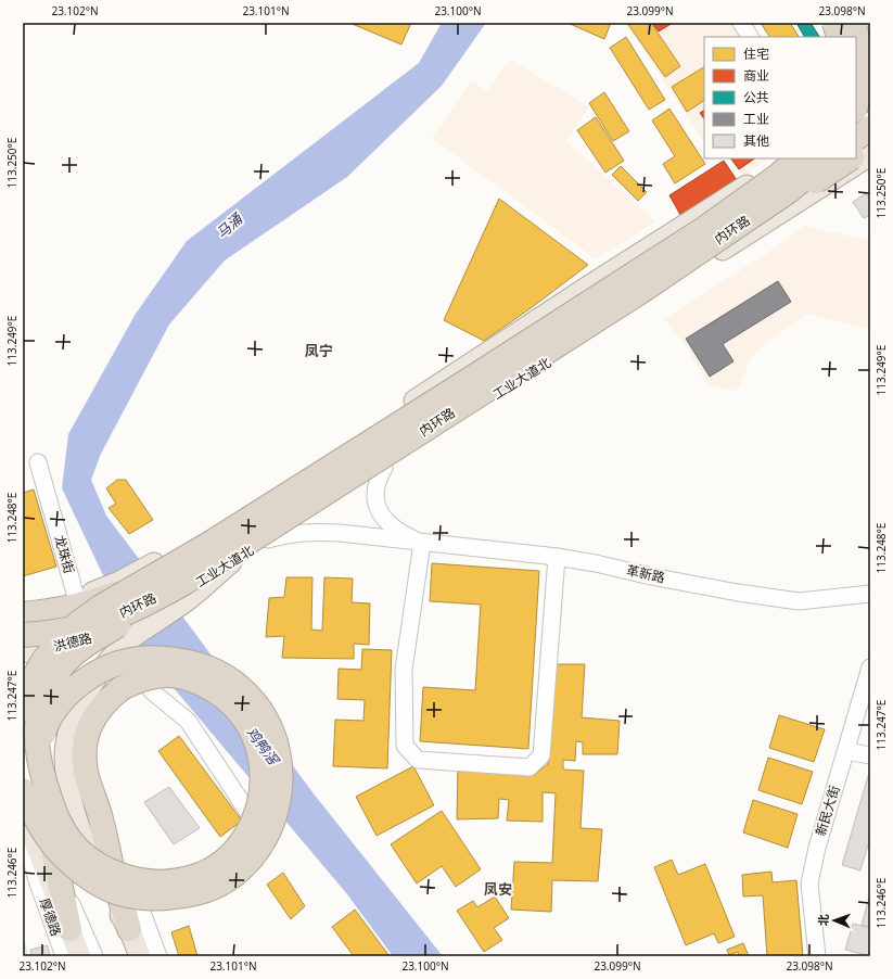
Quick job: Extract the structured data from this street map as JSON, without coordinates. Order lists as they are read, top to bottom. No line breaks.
{"streets":{"highway":["内环路"],"main road":["工业大道北","洪德路"],"street":["龙珠街","革新路","新民大街","厚德路"]},"crossings":[["内环路","工业大道北"],["工业大道北","革新路"]],"districts":["凤宁","凤安"],"water":["马涌","鸡鸭滘"],"legend":["住宅","商业","公共","工业","其他"],"north":"left","coordinates":["23.102°N","23.101°N","23.100°N","23.099°N","23.098°N","113.250°E","113.249°E","113.248°E","113.247°E","113.246°E"]}
